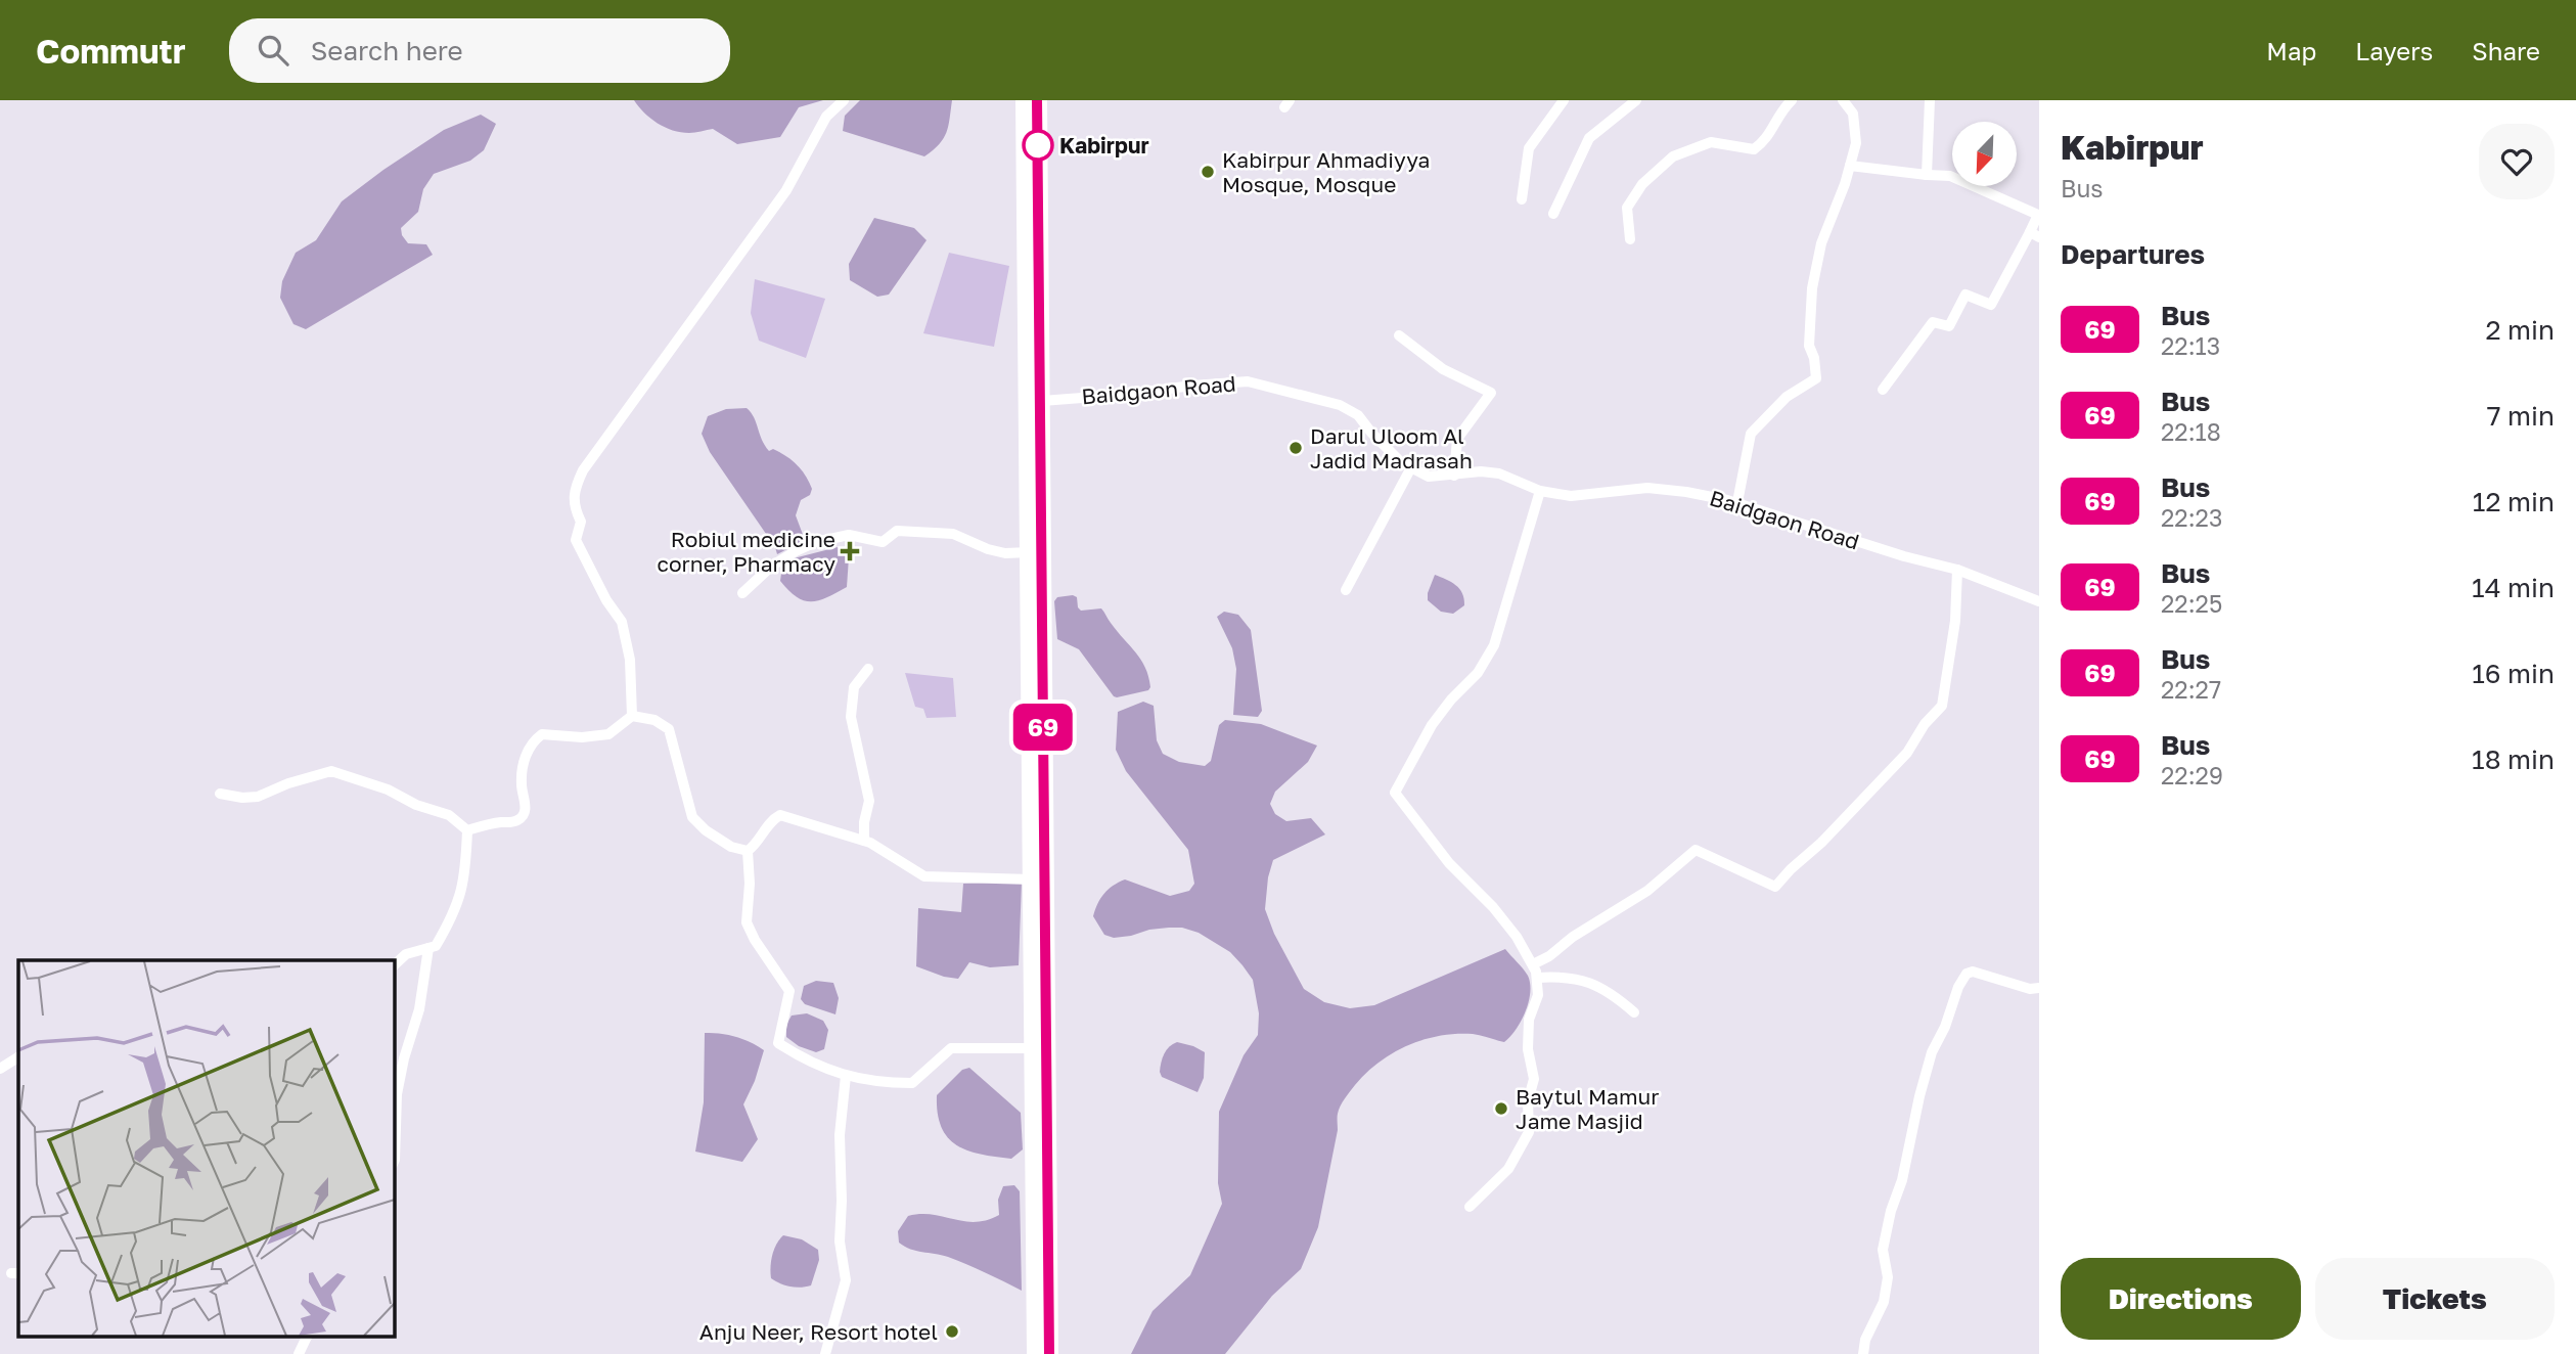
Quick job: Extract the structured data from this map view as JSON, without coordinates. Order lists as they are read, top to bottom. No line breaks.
{"streets":{"street":["Baidgaon Road"]},"places":{"other":["Kabirpur","Kabirpur Ahmadiyya Mosque, Mosque","Darul Uloom Al Jadid Madrasah","Baytul Mamur Jame Masjid","Anju Neer, Resort hotel"],"health":["Robiul medicine corner, Pharmacy"]},"lines":["bus line 69"],"north":"bottom left","page":{"header":"Commutr","search":"Search here","nav":["Map","Layers","Share"],"on_map":"69","heading":[["Kabirpur","Bus"],"Departures"],"list":[{"mark":"69","name":"Bus","note":"22:13","value":"2 min"},{"mark":"69","name":"Bus","note":"22:18","value":"7 min"},{"mark":"69","name":"Bus","note":"22:23","value":"12 min"},{"mark":"69","name":"Bus","note":"22:25","value":"14 min"},{"mark":"69","name":"Bus","note":"22:27","value":"16 min"},{"mark":"69","name":"Bus","note":"22:29","value":"18 min"}],"buttons":["Directions","Tickets"]}}
